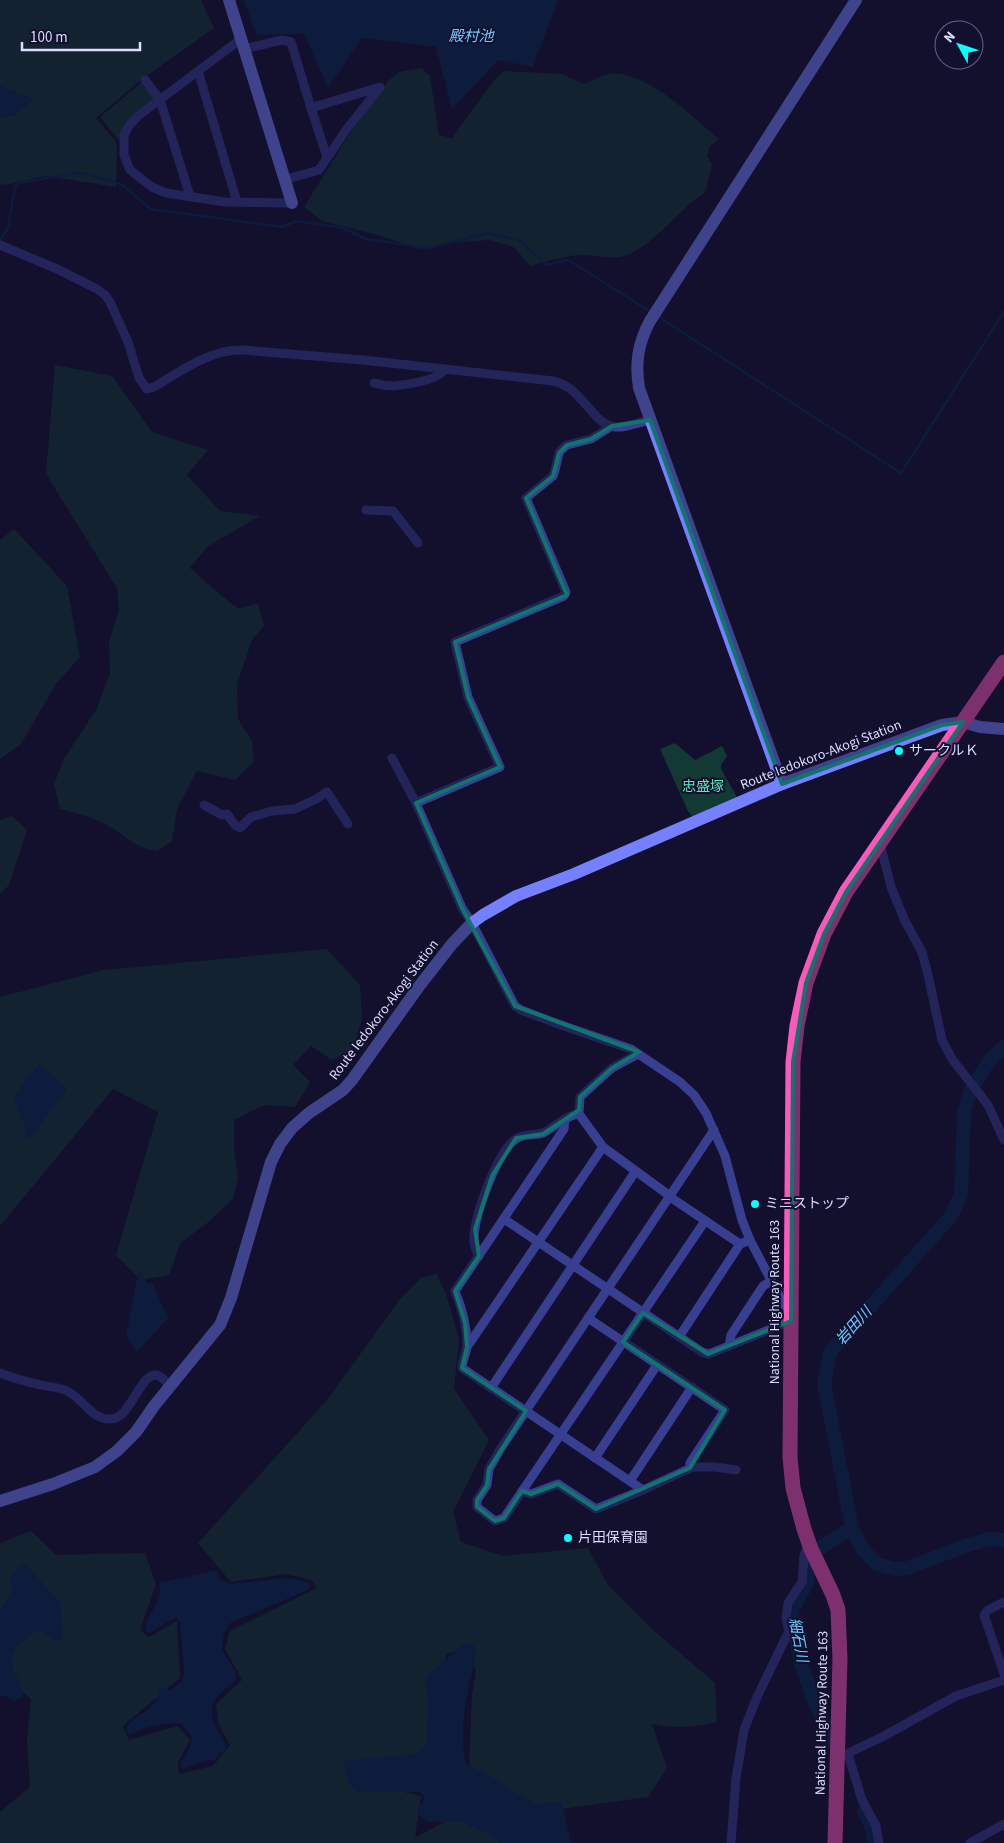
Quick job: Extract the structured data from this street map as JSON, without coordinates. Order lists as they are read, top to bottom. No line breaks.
{"streets":{"highway":["National Highway Route 163"],"main road":["Route Iedokoro-Akogi Station"]},"crossings":[["Route Iedokoro-Akogi Station","National Highway Route 163"]],"water":["殿村池","岩田川","細石川"],"parks":["忠盛塚"],"places":["サークルＫ","ミニストップ","片田保育園"],"scale_bar":"100 m","north":"top left"}
